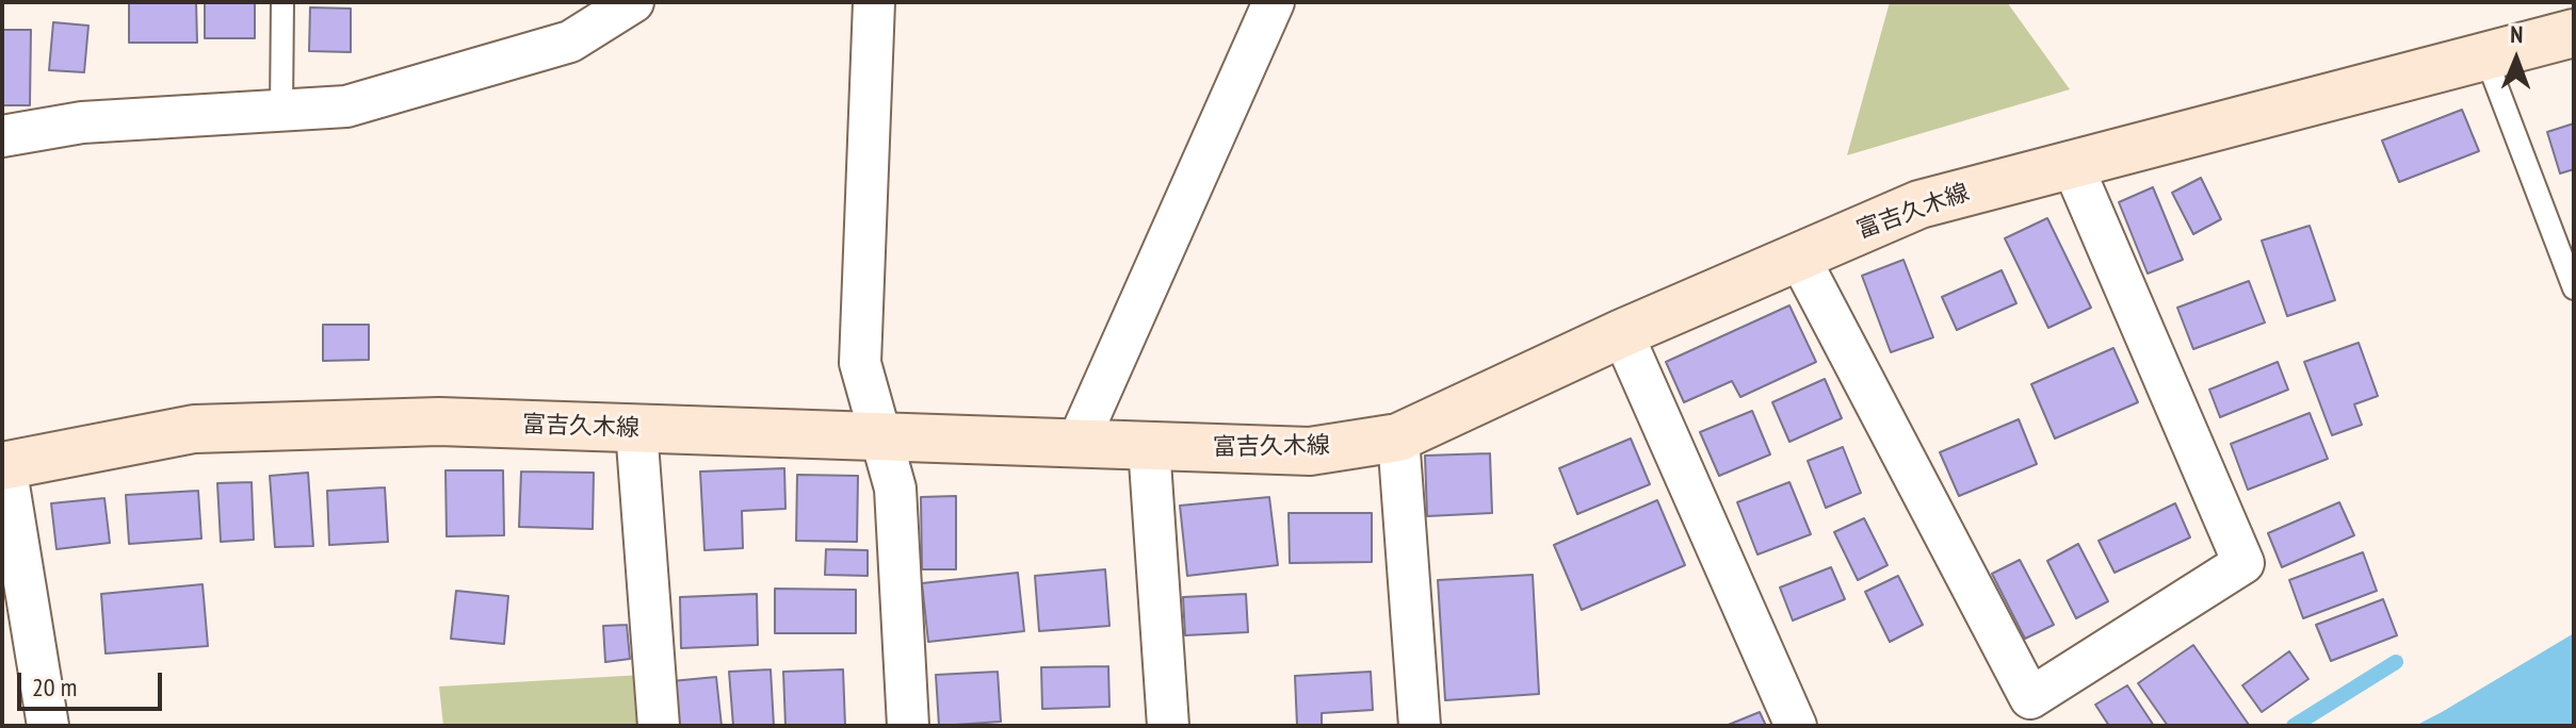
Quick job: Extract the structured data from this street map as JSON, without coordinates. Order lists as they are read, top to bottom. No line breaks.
{"streets":{"main road":["富吉久木線"]},"scale_bar":"20 m","north":"top"}
